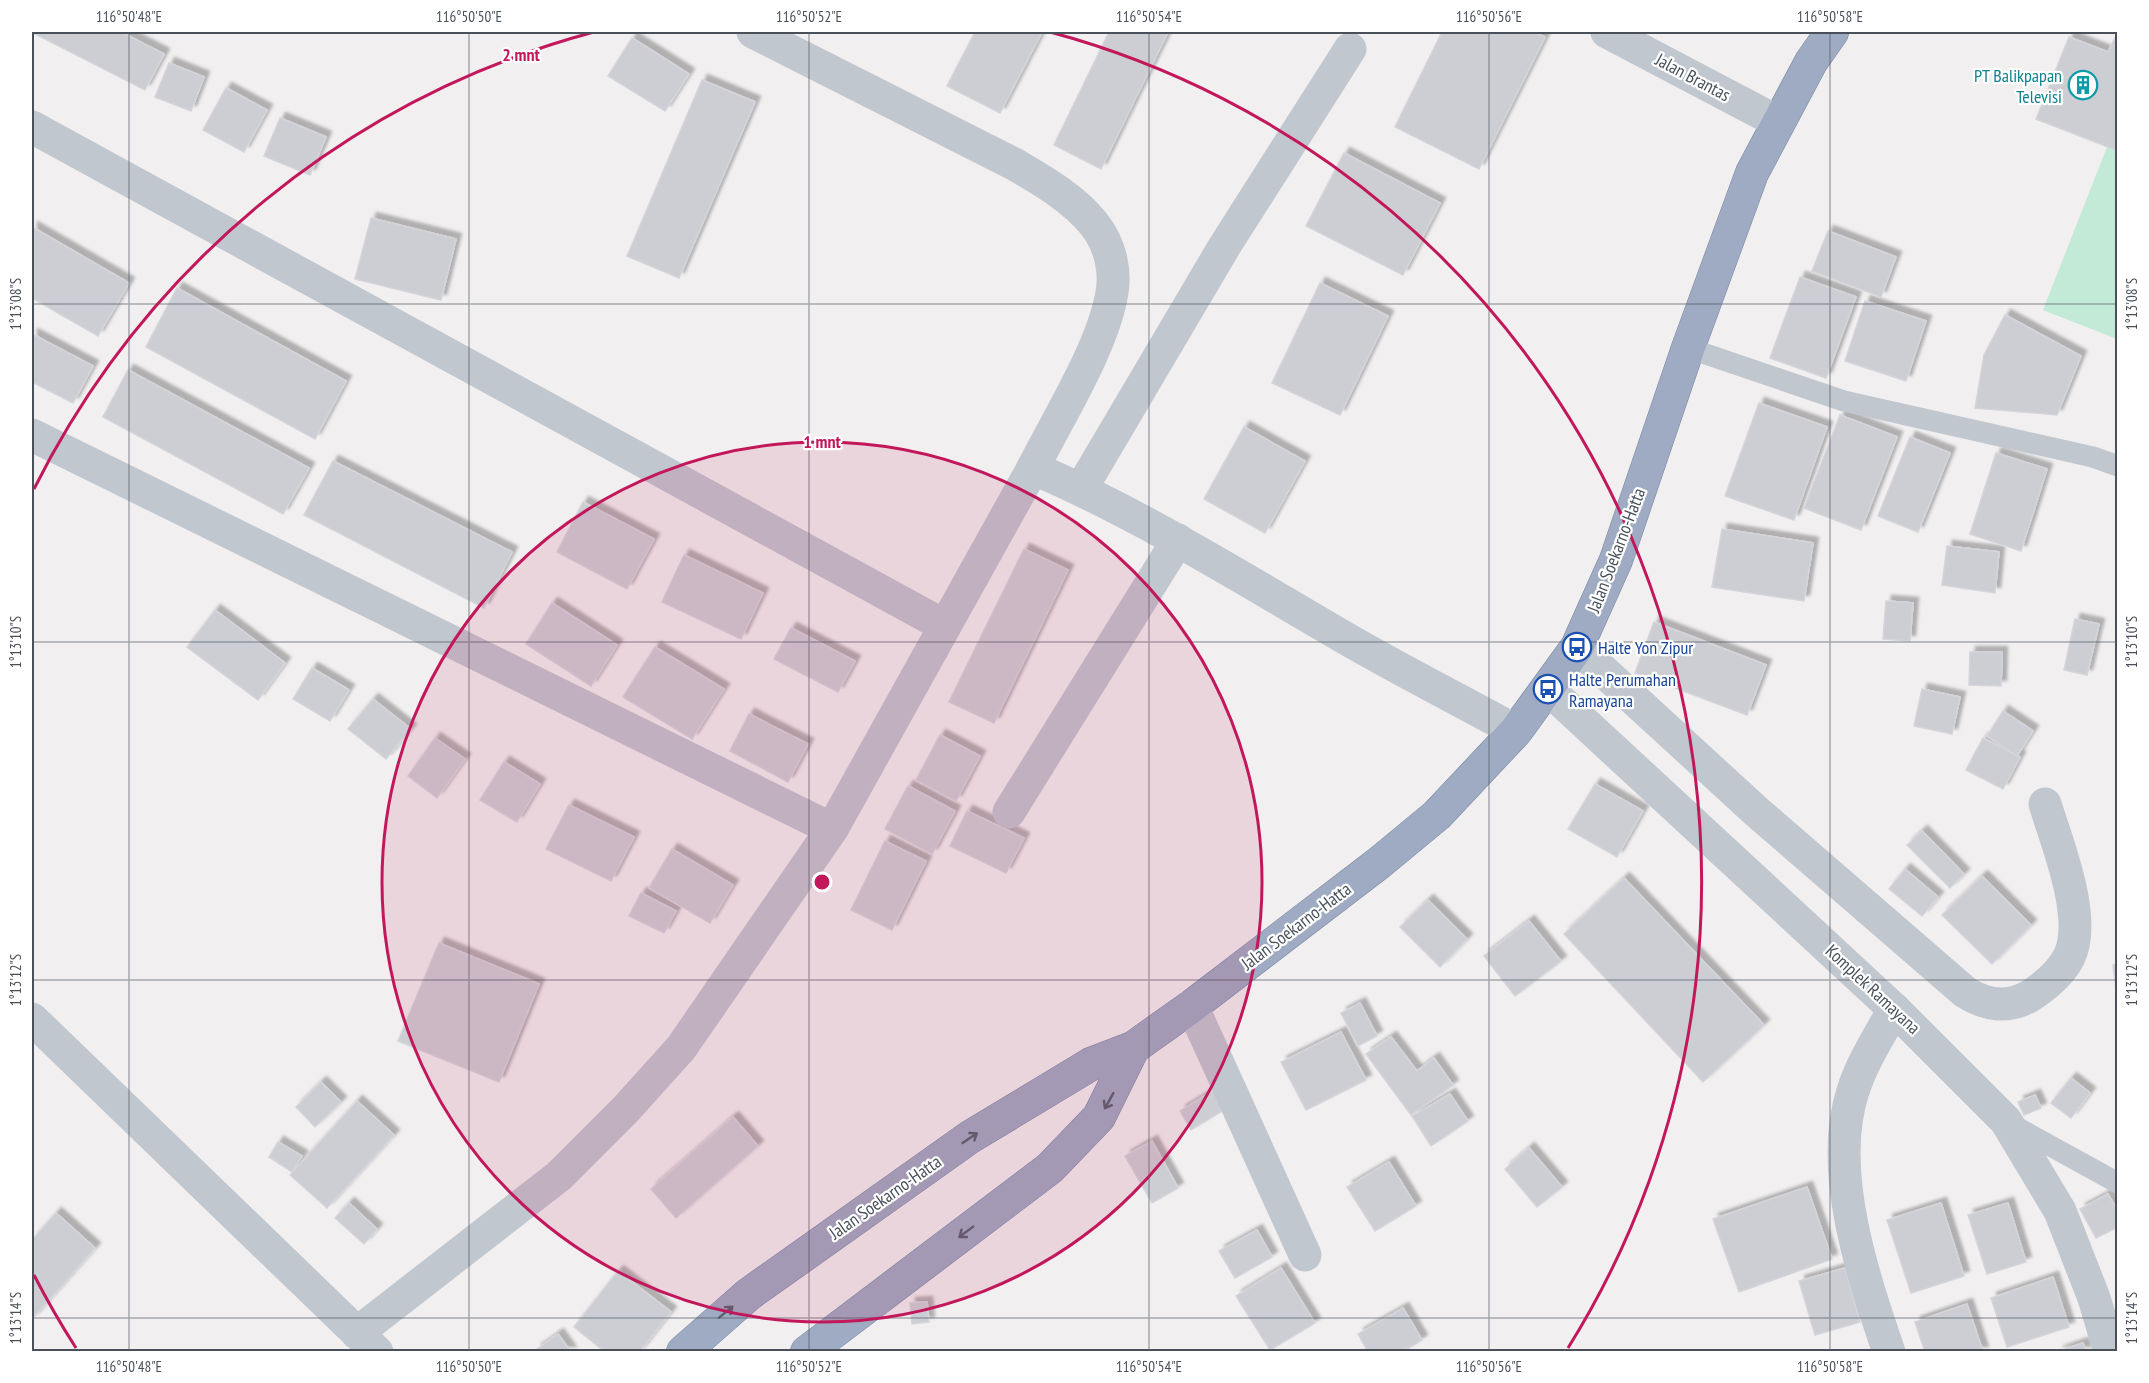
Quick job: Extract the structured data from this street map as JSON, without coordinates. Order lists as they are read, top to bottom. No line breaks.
{"streets":{"highway":["Jalan Soekarno-Hatta"],"street":["Jalan Brantas","Komplek Ramayana"]},"crossings":[["Jalan Brantas","Jalan Soekarno-Hatta"],["Jalan Soekarno-Hatta","Komplek Ramayana"]],"places":{"building":["PT Balikpapan Televisi"],"bus stop":["Halte Yon Zipur","Halte Perumahan Ramayana"]},"coordinates":["116°50'48\"E","116°50'50\"E","116°50'52\"E","116°50'54\"E","116°50'56\"E","116°50'58\"E","1°13'08\"S","1°13'10\"S","1°13'12\"S","1°13'14\"S"],"rings":["2 mnt","1 mnt"]}
